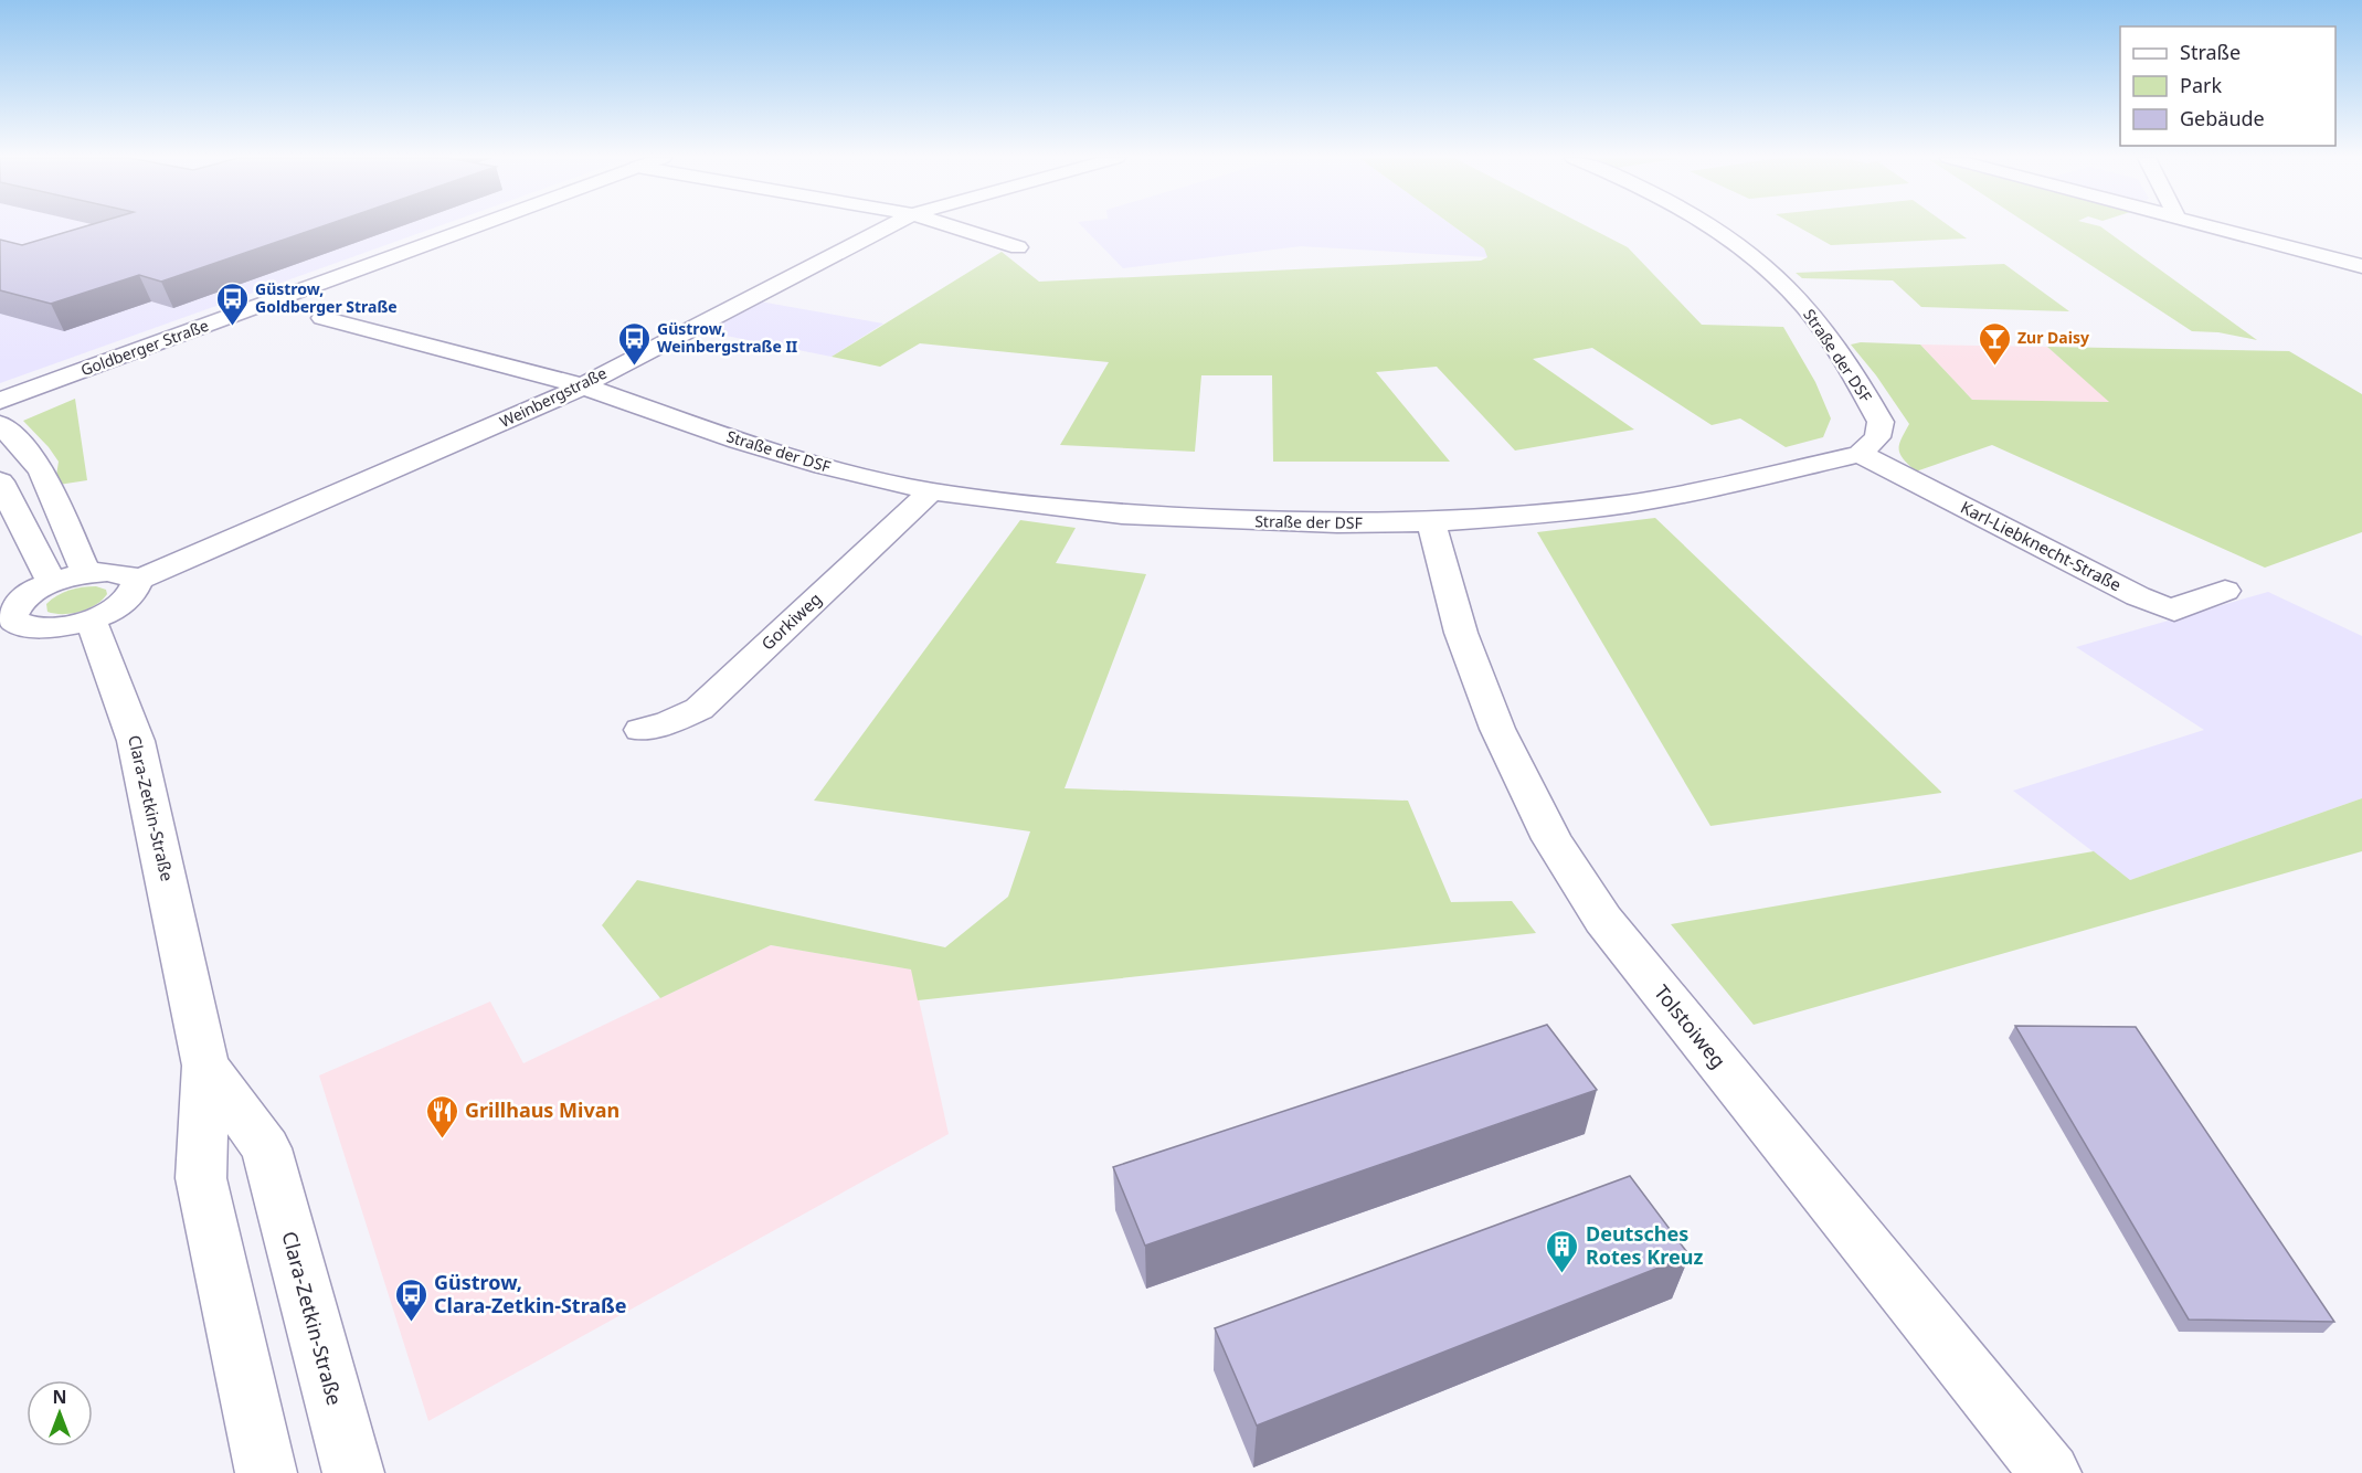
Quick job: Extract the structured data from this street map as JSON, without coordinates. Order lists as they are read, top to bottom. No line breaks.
{"streets":{"street":["Goldberger Straße","Straße der DSF","Weinbergstraße","Karl-Liebknecht-Straße","Gorkiweg","Clara-Zetkin-Straße","Tolstoiweg"]},"crossings":[["Straße der DSF","Weinbergstraße"],["Straße der DSF","Karl-Liebknecht-Straße"],["Straße der DSF","Gorkiweg"],["Straße der DSF","Tolstoiweg"]],"places":{"bus stop":["Güstrow, Goldberger Straße","Güstrow, Weinbergstraße II","Güstrow, Clara-Zetkin-Straße"],"bar":["Zur Daisy"],"restaurant":["Grillhaus Mivan"],"building":["Deutsches Rotes Kreuz"]},"legend":["Straße","Park","Gebäude"],"north":"top"}
